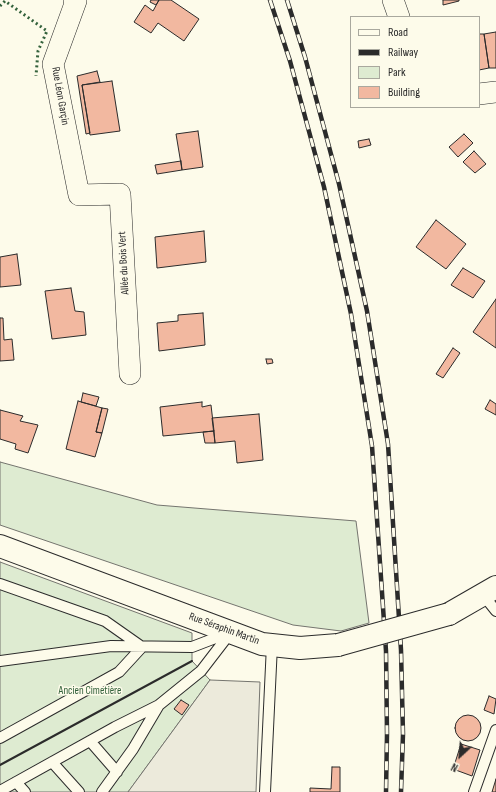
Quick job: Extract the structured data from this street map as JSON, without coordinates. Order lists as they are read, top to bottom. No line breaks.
{"streets":{"street":["Rue Léon Garçin","Allée du Bois Vert","Rue Séraphin Martin"]},"crossings":[["Rue Léon Garçin","Allée du Bois Vert"]],"parks":["Ancien Cimetière"],"legend":["Road","Railway","Park","Building"],"north":"bottom left"}
